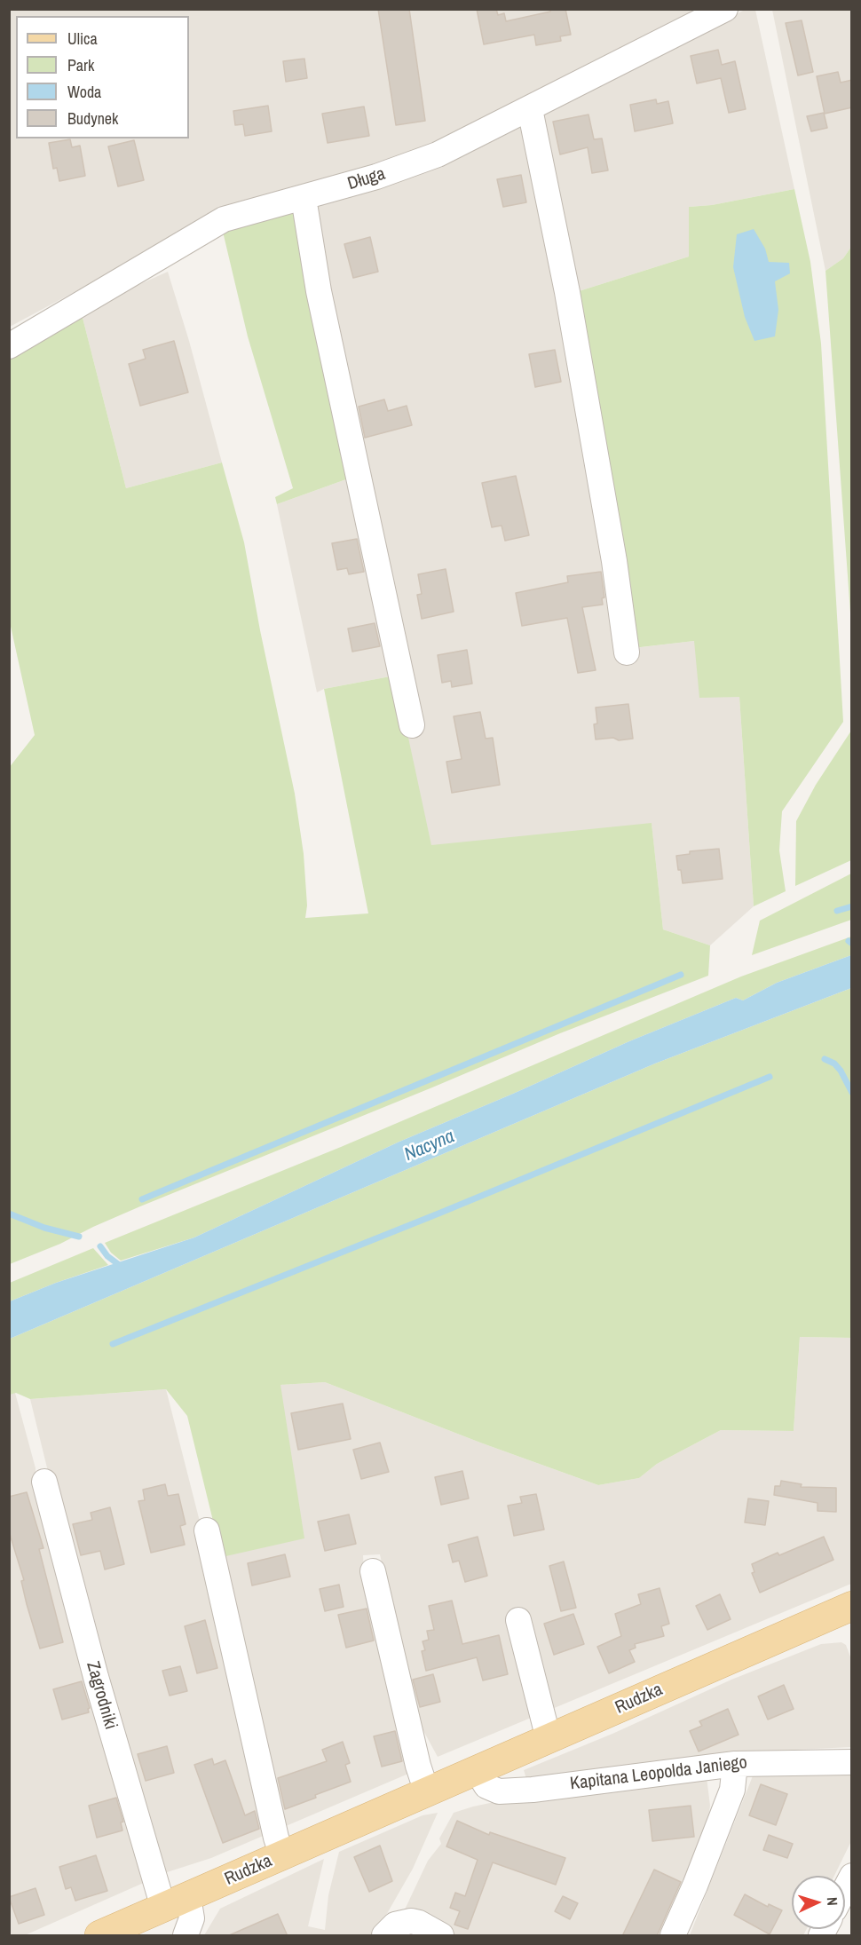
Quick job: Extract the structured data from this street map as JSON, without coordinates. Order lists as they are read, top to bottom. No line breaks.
{"streets":{"main road":["Rudzka"],"street":["Długa","Zagrodniki","Kapitana Leopolda Janiego"]},"crossings":[["Zagrodniki","Rudzka"],["Rudzka","Kapitana Leopolda Janiego"]],"water":["Nacyna"],"legend":["Ulica","Park","Woda","Budynek"],"north":"right"}
